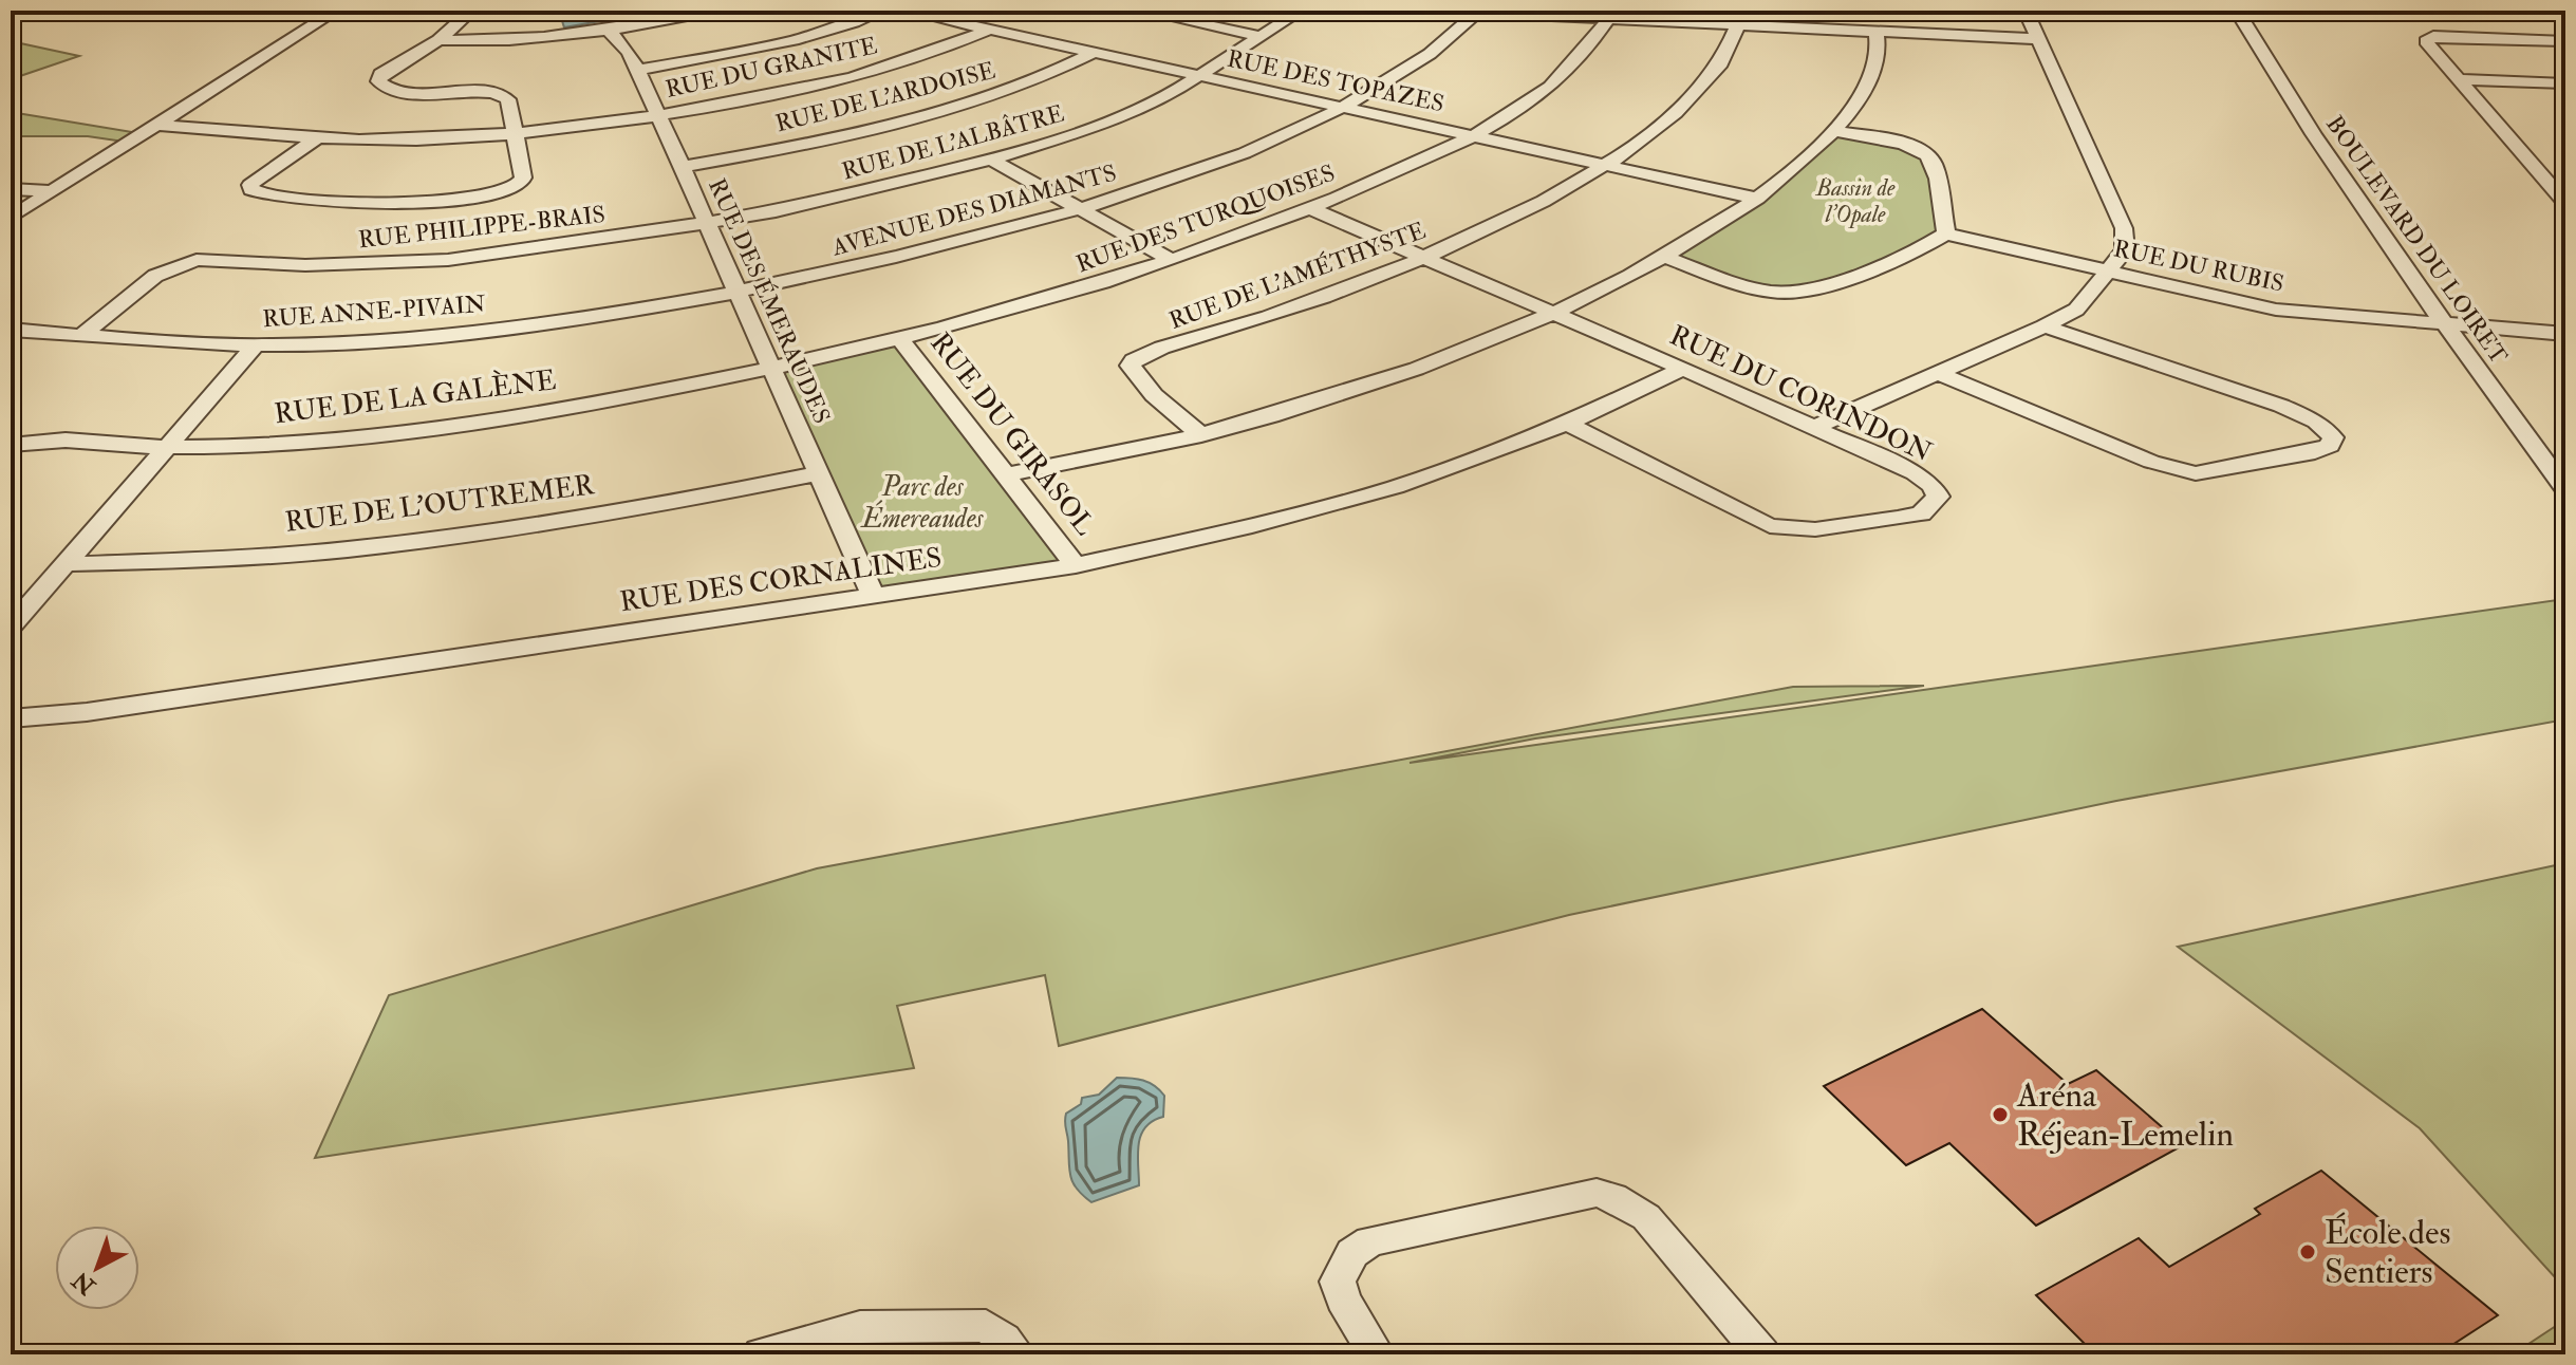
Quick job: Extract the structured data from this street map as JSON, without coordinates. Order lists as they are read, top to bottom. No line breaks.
{"streets":{"street":["RUE DU GRANITE","RUE DES TOPAZES","RUE DE L'ARDOISE","RUE DE L'ALBÂTRE","AVENUE DES DIAMANTS","RUE DES TURQUOISES","RUE PHILIPPE-BRAIS","BOULEVARD DU LOIRET","RUE DU RUBIS","RUE DE L'AMÉTHYSTE","RUE DES ÉMERAUDES","RUE ANNE-PIVAIN","RUE DU CORINDON","RUE DE LA GALÈNE","RUE DU GIRASOL","RUE DE L'OUTREMER","RUE DES CORNALINES"]},"crossings":[["RUE DU GRANITE","RUE DES TOPAZES"],["RUE DU GRANITE","RUE DES ÉMERAUDES"],["RUE DES TOPAZES","RUE DE L'ARDOISE"],["RUE DES TOPAZES","RUE DE L'ALBÂTRE"],["RUE DES TOPAZES","AVENUE DES DIAMANTS"],["RUE DES TOPAZES","RUE DES TURQUOISES"],["RUE DES TOPAZES","RUE DE L'AMÉTHYSTE"],["RUE DE L'ARDOISE","RUE DES ÉMERAUDES"],["RUE DE L'ALBÂTRE","RUE PHILIPPE-BRAIS"],["RUE DE L'ALBÂTRE","RUE DES ÉMERAUDES"],["AVENUE DES DIAMANTS","RUE DES ÉMERAUDES"],["AVENUE DES DIAMANTS","RUE ANNE-PIVAIN"],["RUE DES TURQUOISES","RUE DES ÉMERAUDES"],["RUE DES TURQUOISES","RUE DU CORINDON"],["RUE DES TURQUOISES","RUE DE LA GALÈNE"],["RUE DES TURQUOISES","RUE DU GIRASOL"],["RUE PHILIPPE-BRAIS","RUE DES ÉMERAUDES"],["RUE PHILIPPE-BRAIS","RUE ANNE-PIVAIN"],["BOULEVARD DU LOIRET","RUE DU RUBIS"],["RUE DE L'AMÉTHYSTE","RUE DU CORINDON"],["RUE DES ÉMERAUDES","RUE ANNE-PIVAIN"],["RUE DES ÉMERAUDES","RUE DE LA GALÈNE"],["RUE DES ÉMERAUDES","RUE DE L'OUTREMER"],["RUE DES ÉMERAUDES","RUE DES CORNALINES"],["RUE DU CORINDON","RUE DES CORNALINES"],["RUE DU GIRASOL","RUE DES CORNALINES"]],"parks":["Bassin de l'Opale","Parc des Émereaudes"],"places":["Aréna Réjean‑Lemelin","École des Sentiers"],"north":"bottom left"}
